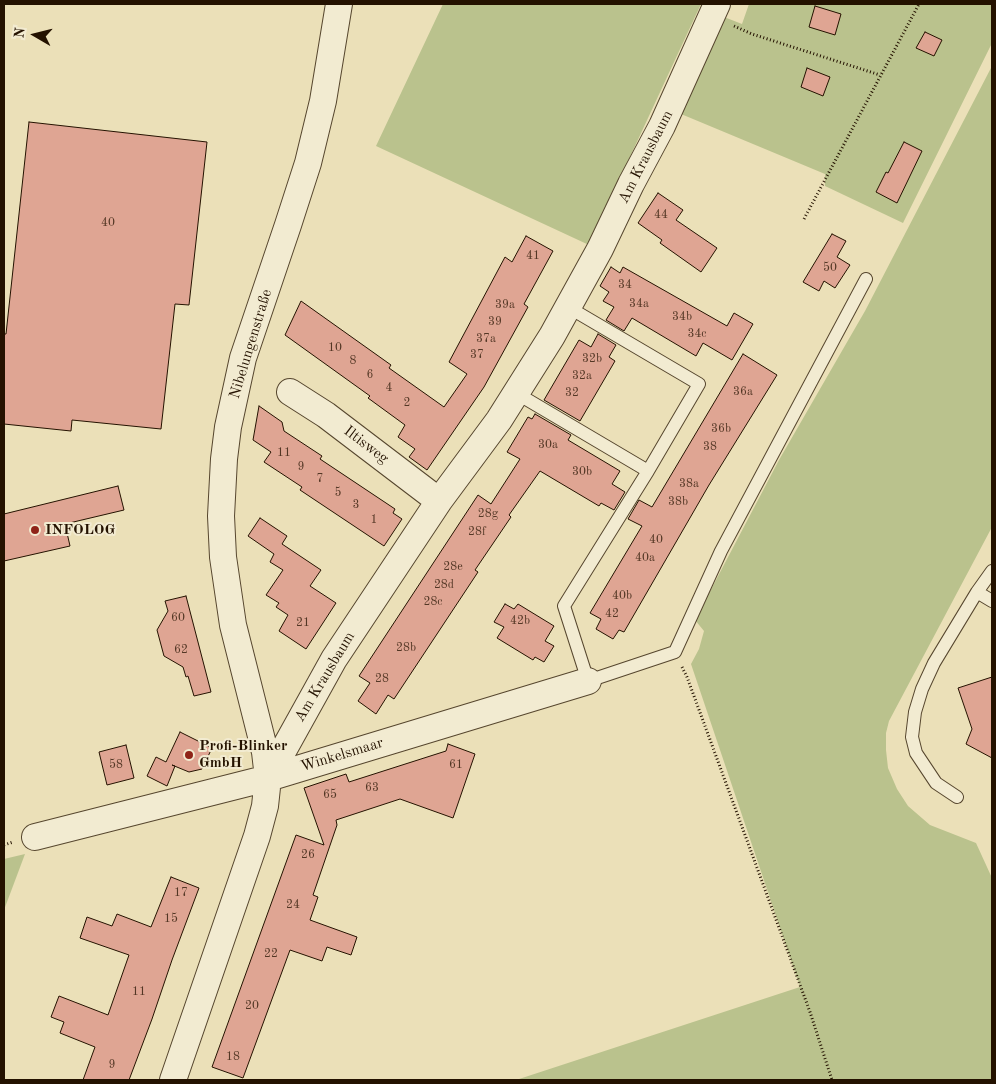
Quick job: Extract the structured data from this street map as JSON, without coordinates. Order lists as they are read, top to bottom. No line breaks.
{"streets":{"street":["Am Krausbaum","Nibelungenstraße","Iltisweg","Winkelsmaar"]},"crossings":[["Am Krausbaum","Nibelungenstraße"],["Am Krausbaum","Iltisweg"],["Am Krausbaum","Winkelsmaar"],["Nibelungenstraße","Winkelsmaar"]],"places":["INFOLOG","Profi-Blinker GmbH"],"house_numbers":["44","40","41","50","34","34a","39a","34b","39","34c","37a","10","37","32b","8","6","32a","4","36a","32","2","36b","30a","38","11","9","30b","7","38a","5","38b","3","28g","1","28f","40","40a","28e","28d","40b","28c","42","60","42b","21","28b","62","28","58","61","63","65","26","17","24","15","22","11","20","18","9"],"north":"left"}
